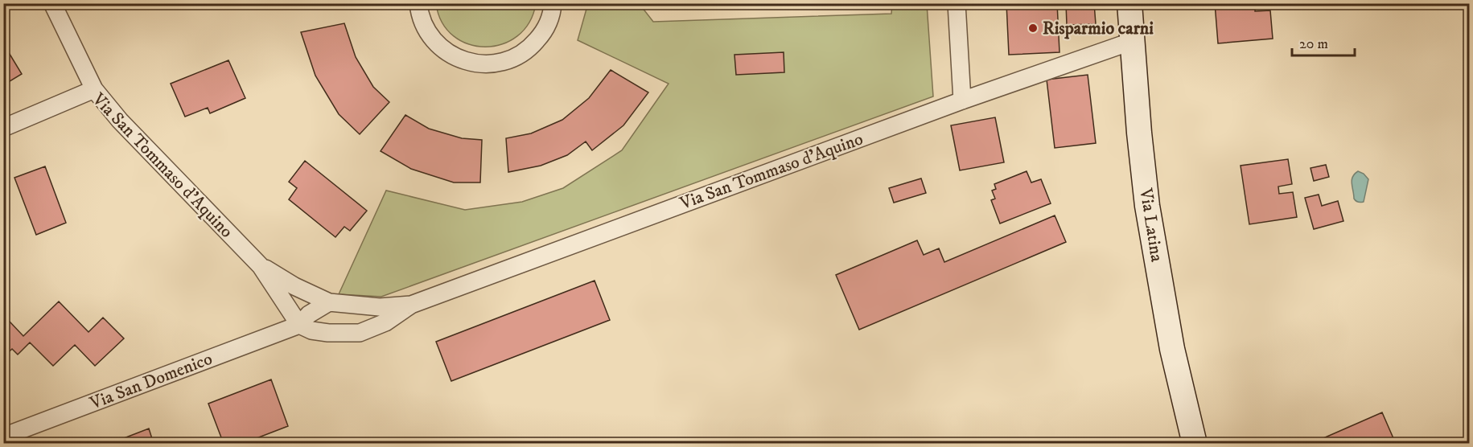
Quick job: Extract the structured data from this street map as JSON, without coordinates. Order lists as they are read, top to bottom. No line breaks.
{"streets":{"main road":["Via Latina"],"street":["Via San Tommaso d'Aquino","Via San Domenico"]},"crossings":[["Via San Tommaso d'Aquino","Via Latina"],["Via San Tommaso d'Aquino","Via San Domenico"]],"places":["Risparmio carni"],"scale_bar":"20 m"}
